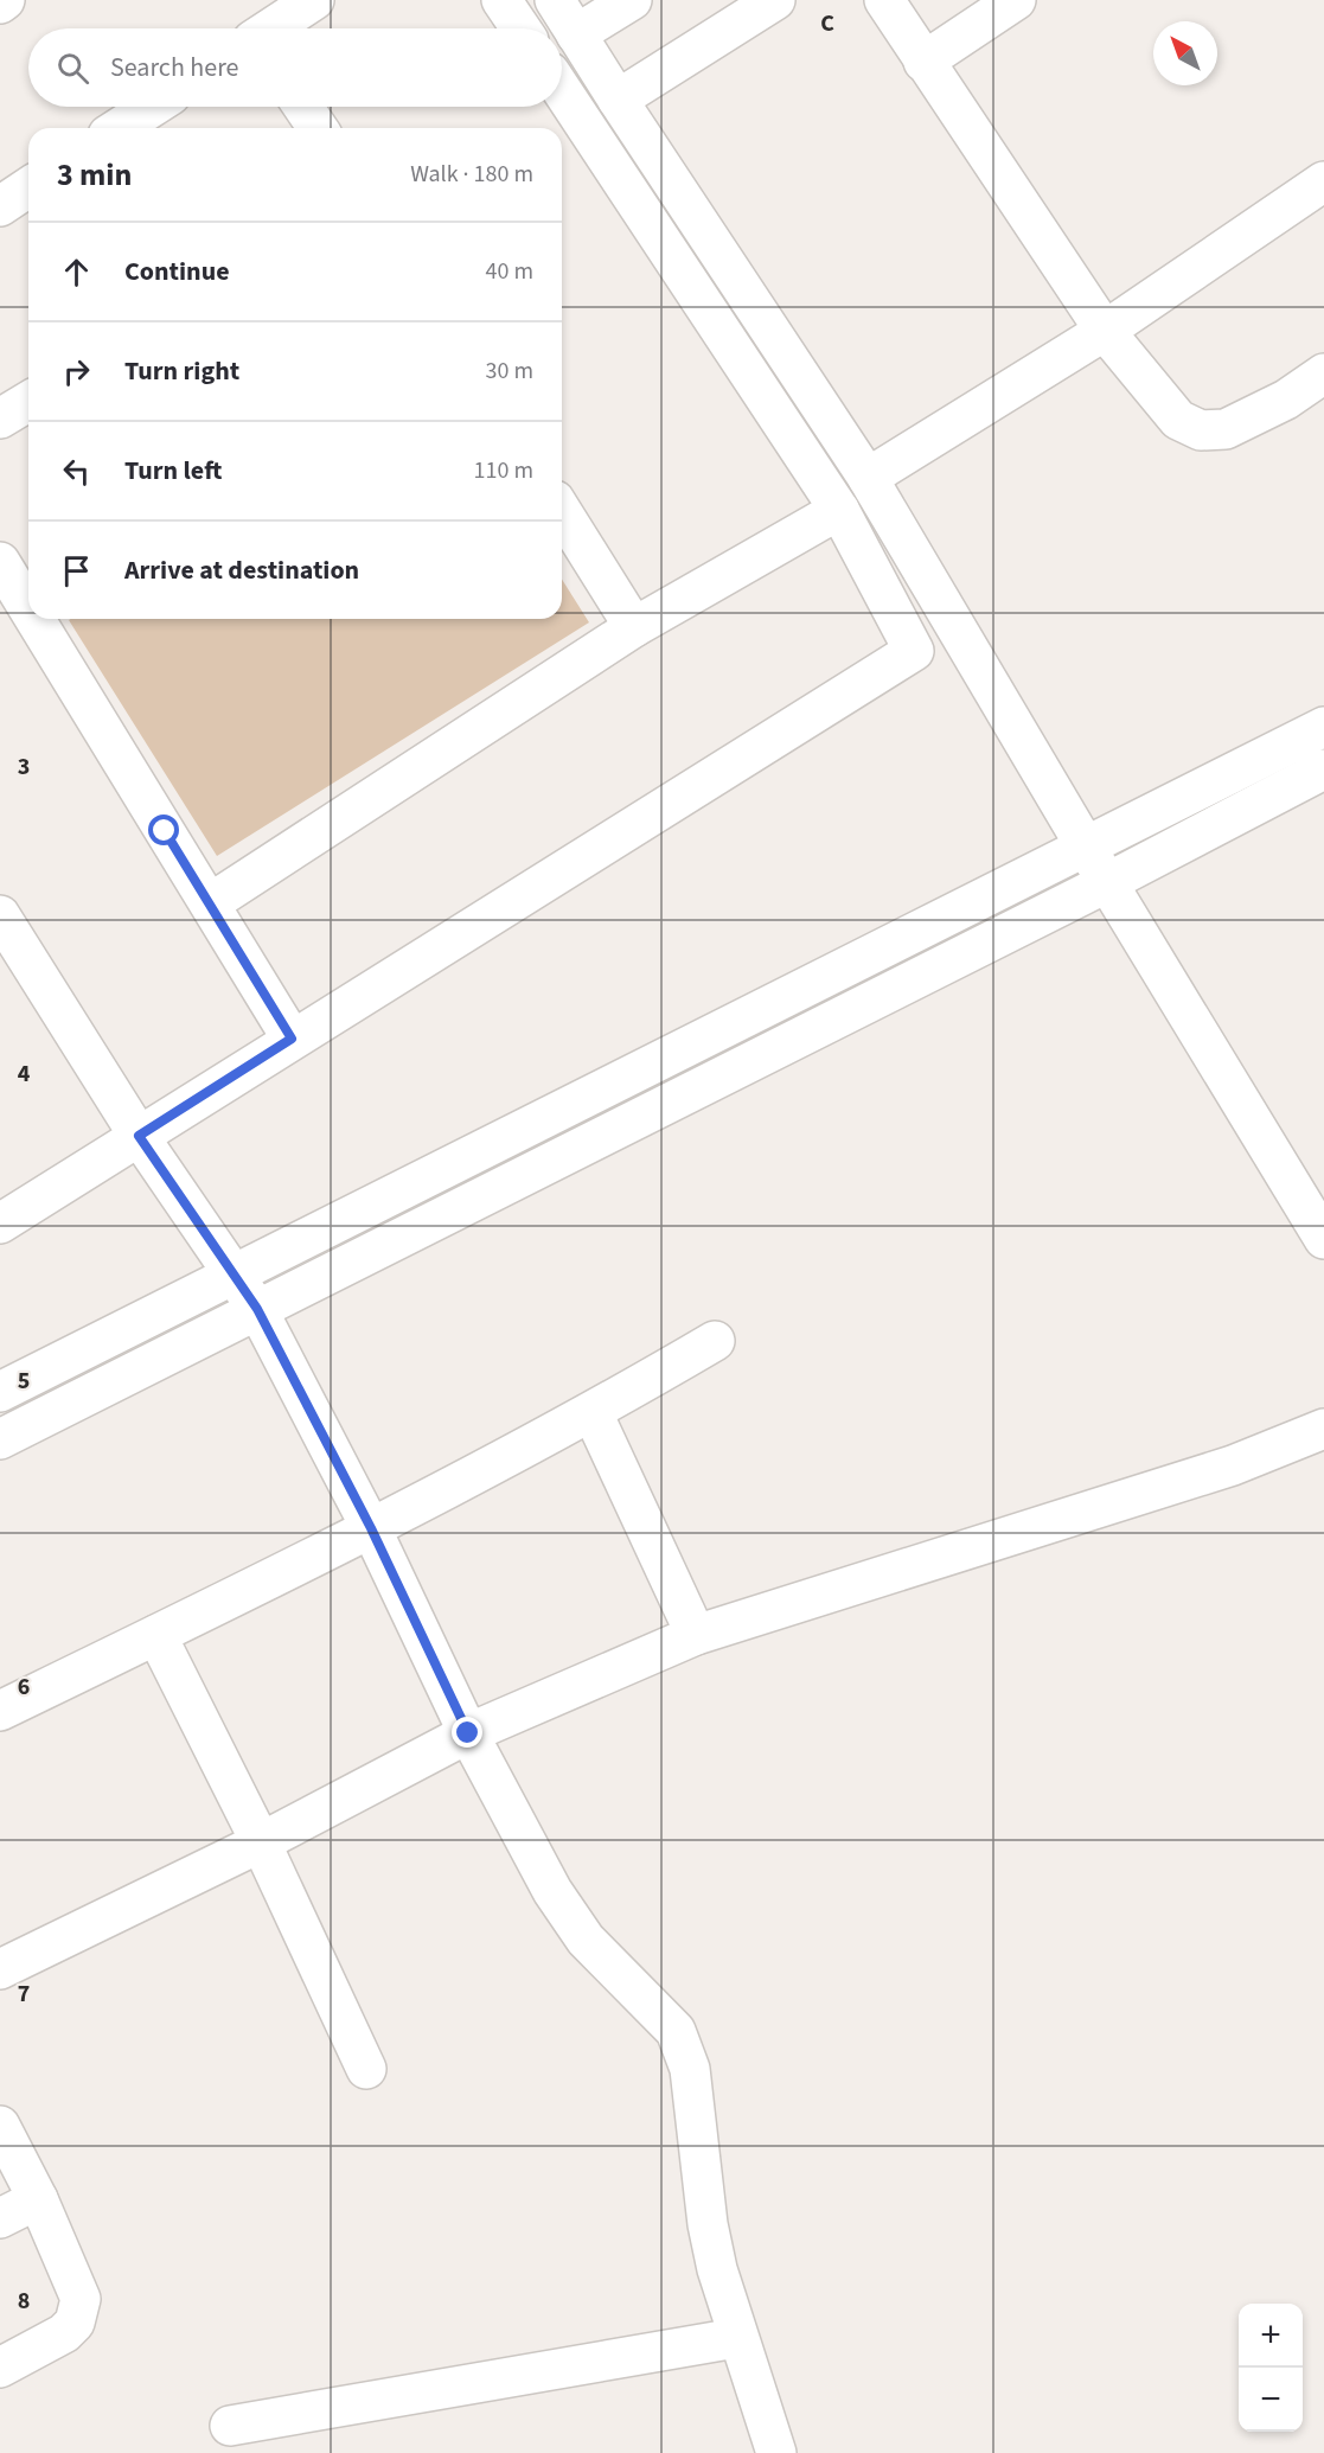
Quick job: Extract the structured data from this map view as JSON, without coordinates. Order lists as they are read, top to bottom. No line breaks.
{"north":"top left","page":{"search":"Search here","heading":["3 min","Walk · 180 m"],"list":[["Continue","40 m"],["Turn right","30 m"],["Turn left","110 m"],"Arrive at destination"],"map_buttons":["+","−"]},"grid":{"columns":["C"],"rows":["3","4","5","6","7","8"]}}
